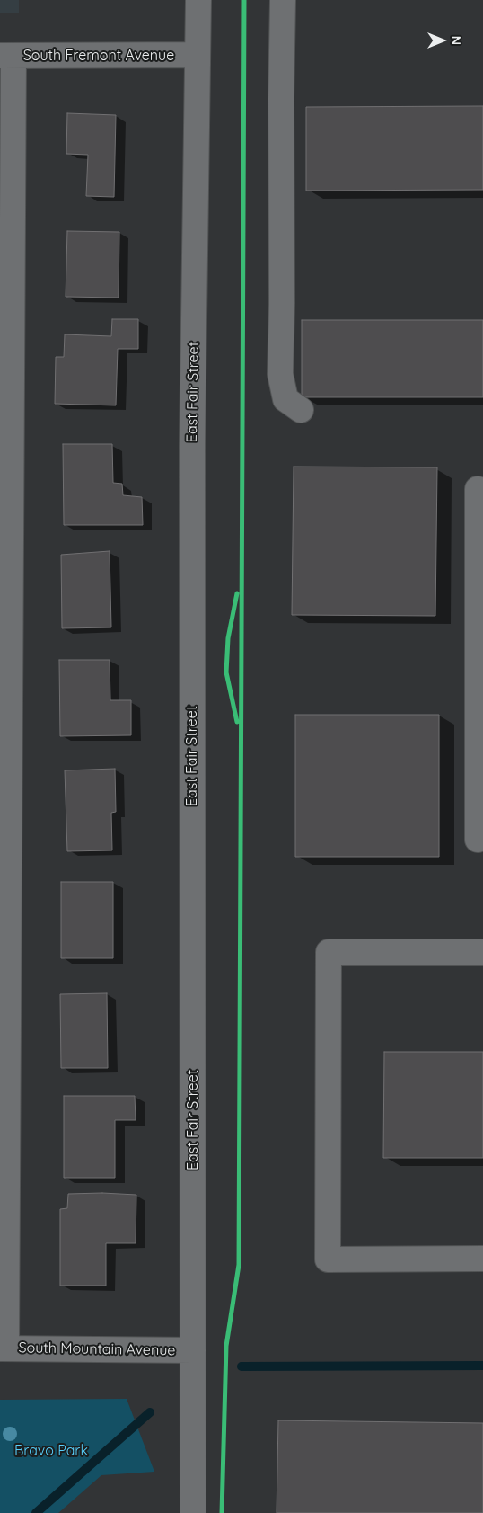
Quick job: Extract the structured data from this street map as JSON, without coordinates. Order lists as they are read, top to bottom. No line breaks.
{"streets":{"street":["South Fremont Avenue","East Fair Street","South Mountain Avenue"]},"crossings":[["South Fremont Avenue","East Fair Street"],["East Fair Street","South Mountain Avenue"]],"parks":["Bravo Park"],"north":"right"}
